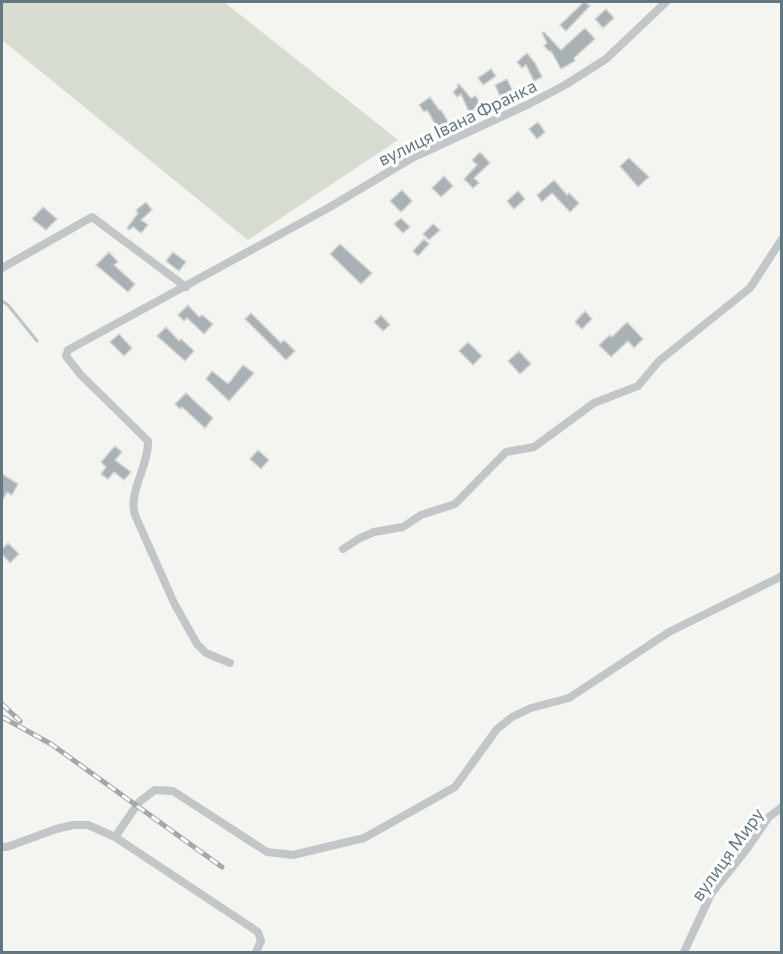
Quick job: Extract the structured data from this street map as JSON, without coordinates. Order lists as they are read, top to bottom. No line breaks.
{"streets":{"street":["вулиця Івана Франка","вулиця Миру"]}}
